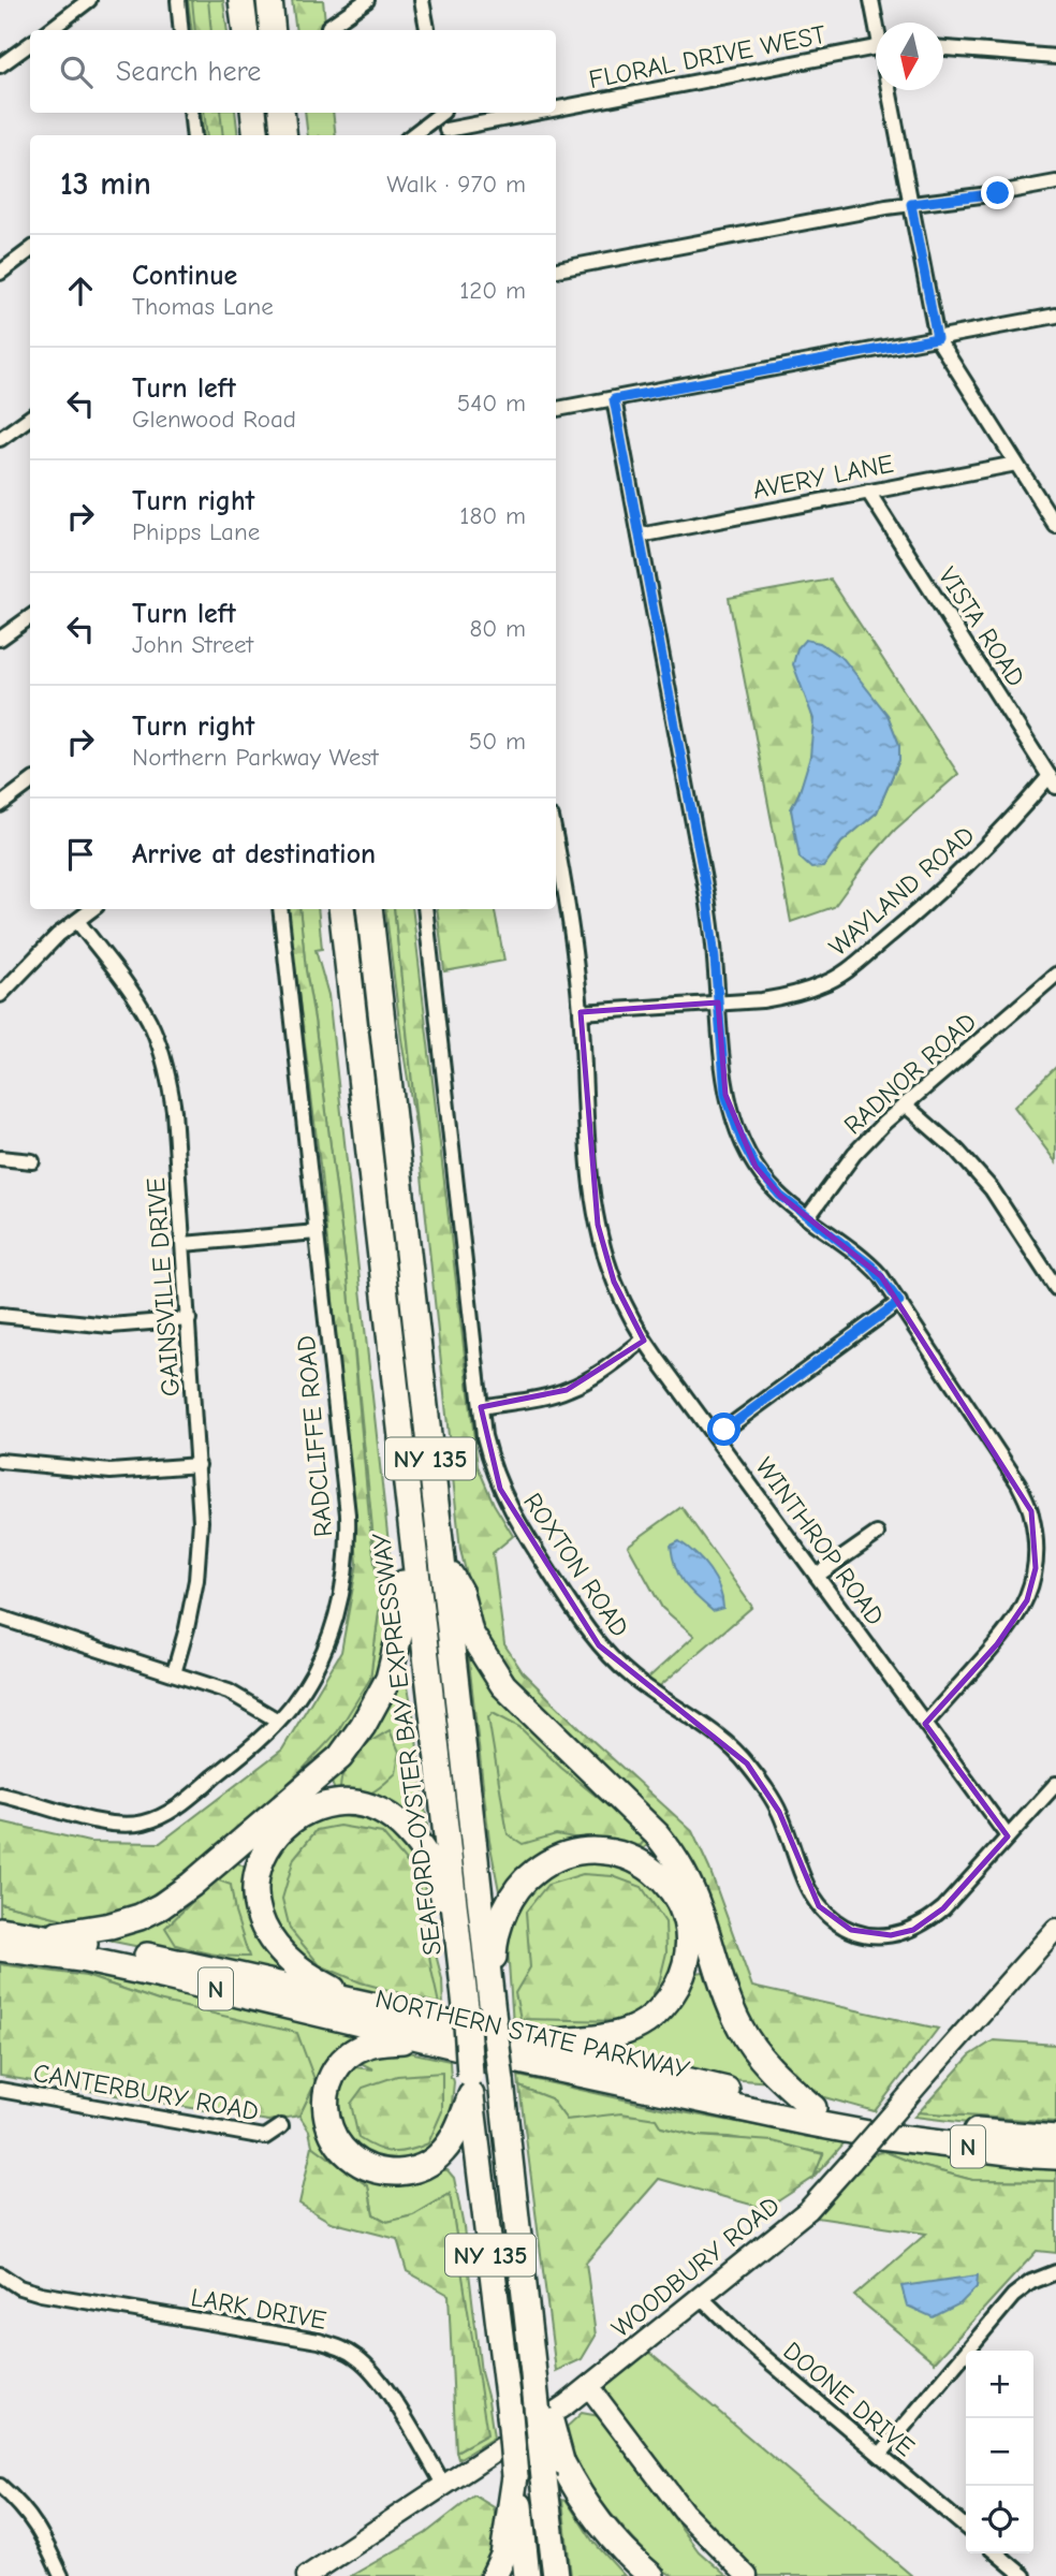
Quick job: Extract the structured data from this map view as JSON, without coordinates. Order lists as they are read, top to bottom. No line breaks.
{"streets":{"highway":["NY 135","SEAFORD-OYSTER BAY EXPRESSWAY","N","NORTHERN STATE PARKWAY"],"main road":["WOODBURY ROAD"],"street":["FLORAL DRIVE WEST","AVERY LANE","VISTA ROAD","WAYLAND ROAD","RADNOR ROAD","GAINSVILLE DRIVE","RADCLIFFE ROAD","WINTHROP ROAD","ROXTON ROAD","CANTERBURY ROAD","LARK DRIVE","DOONE DRIVE"]},"crossings":[["AVERY LANE","VISTA ROAD"],["VISTA ROAD","WAYLAND ROAD"],["WAYLAND ROAD","WINTHROP ROAD"],["WINTHROP ROAD","ROXTON ROAD"],["WOODBURY ROAD","LARK DRIVE"],["WOODBURY ROAD","DOONE DRIVE"]],"north":"bottom","page":{"search":"Search here","heading":["13 min","Walk · 970 m"],"list":[["Continue","Thomas Lane","120 m"],["Turn left","Glenwood Road","540 m"],["Turn right","Phipps Lane","180 m"],["Turn left","John Street","80 m"],["Turn right","Northern Parkway West","50 m"],"Arrive at destination"],"map_buttons":["+","−"]}}
